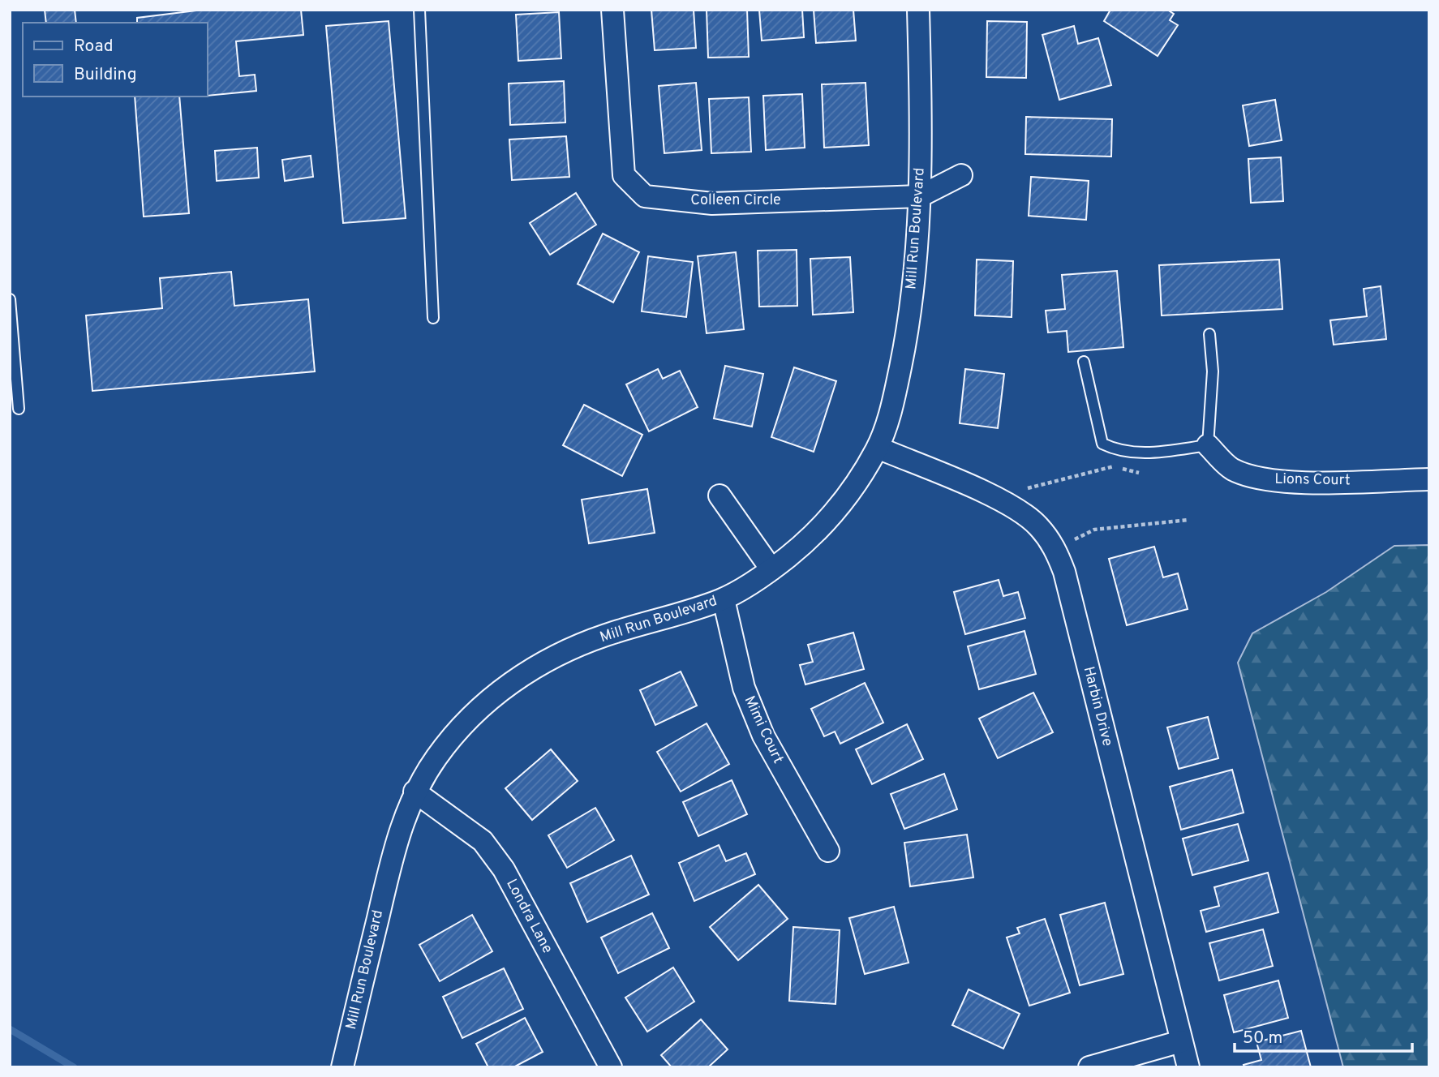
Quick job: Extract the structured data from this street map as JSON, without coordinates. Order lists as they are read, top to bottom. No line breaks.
{"streets":{"street":["Colleen Circle","Mill Run Boulevard","Lions Court","Harbin Drive","Mimi Court","Londra Lane"]},"crossings":[["Colleen Circle","Mill Run Boulevard"],["Mill Run Boulevard","Harbin Drive"],["Mill Run Boulevard","Mimi Court"],["Mill Run Boulevard","Londra Lane"]],"legend":["Road","Building"],"scale_bar":"50 m"}
